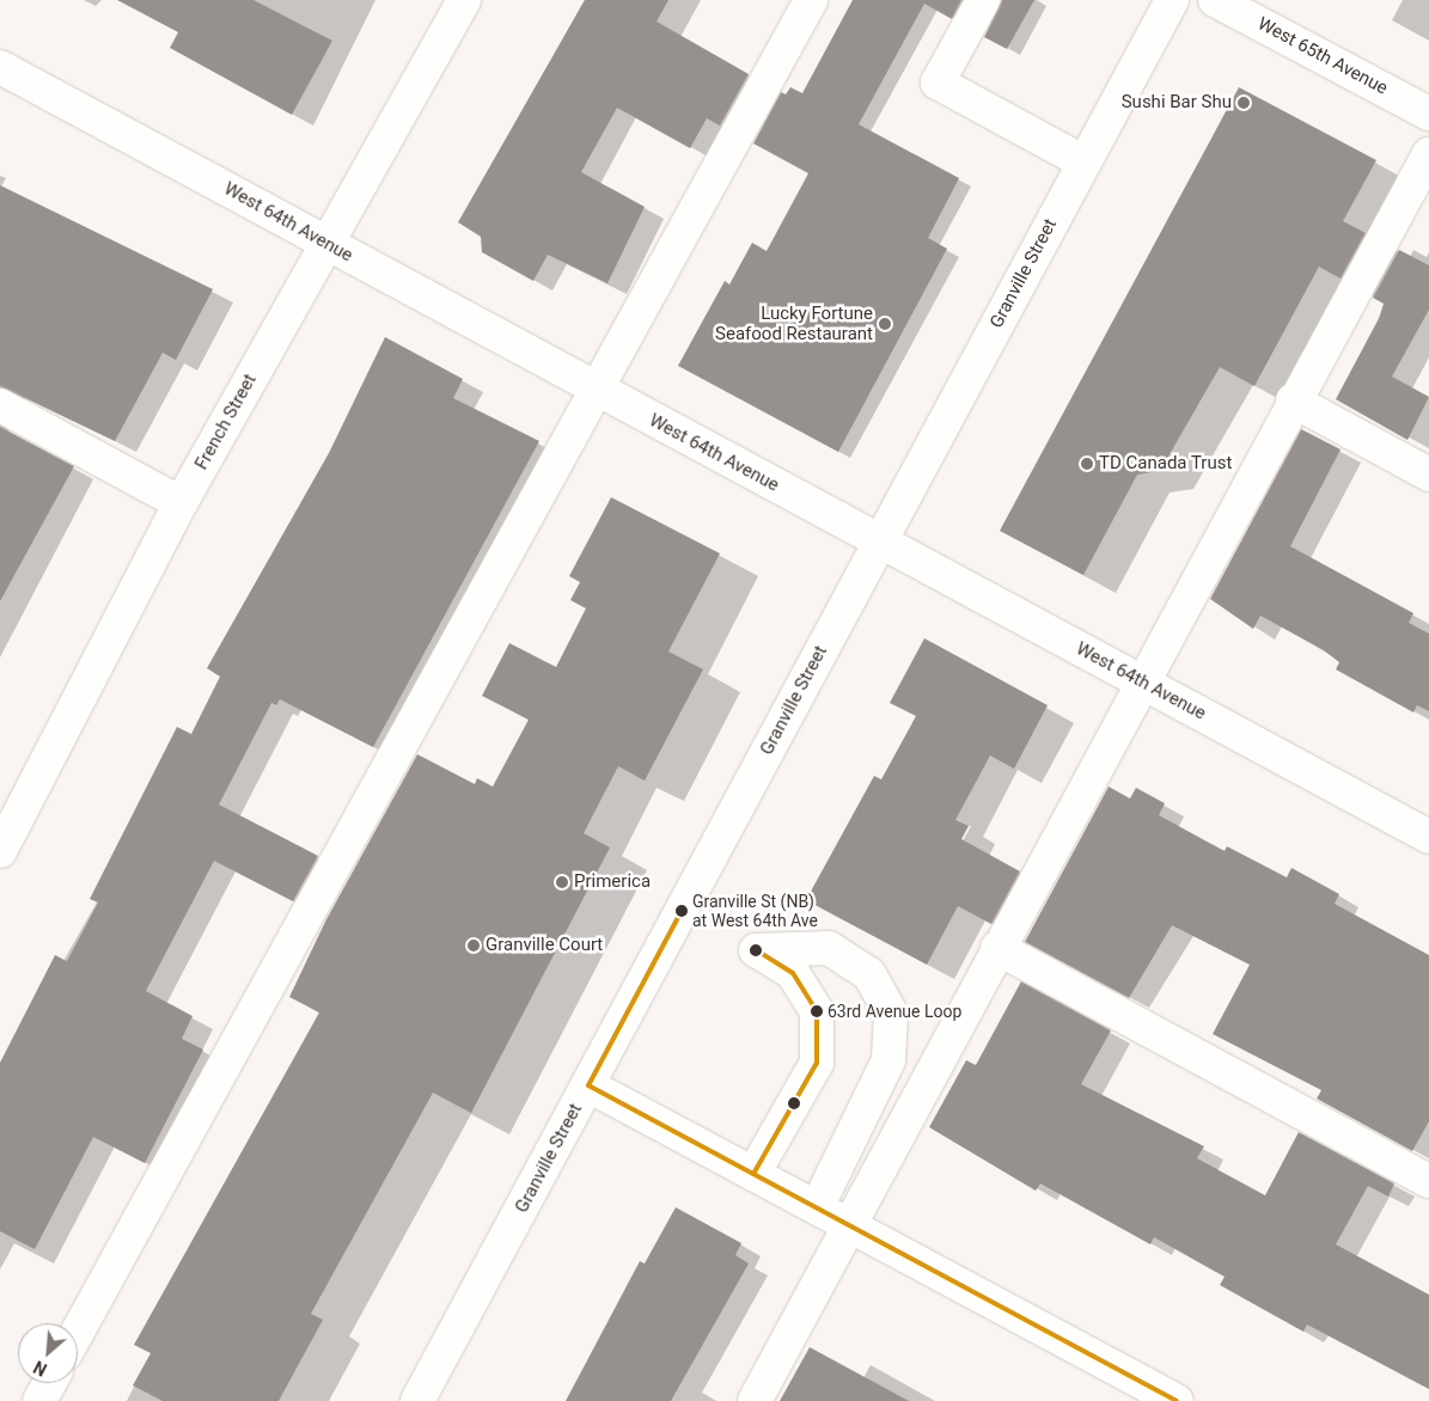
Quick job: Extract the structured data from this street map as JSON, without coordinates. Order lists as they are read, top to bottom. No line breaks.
{"streets":{"main road":["West 65th Avenue","West 64th Avenue","Granville Street","French Street"]},"crossings":[["West 64th Avenue","Granville Street"],["West 64th Avenue","French Street"]],"places":["Sushi Bar Shu","Lucky Fortune Seafood Restaurant","TD Canada Trust","Primerica","Granville St (NB) at West 64th Ave","Granville Court","63rd Avenue Loop"],"north":"bottom left"}
